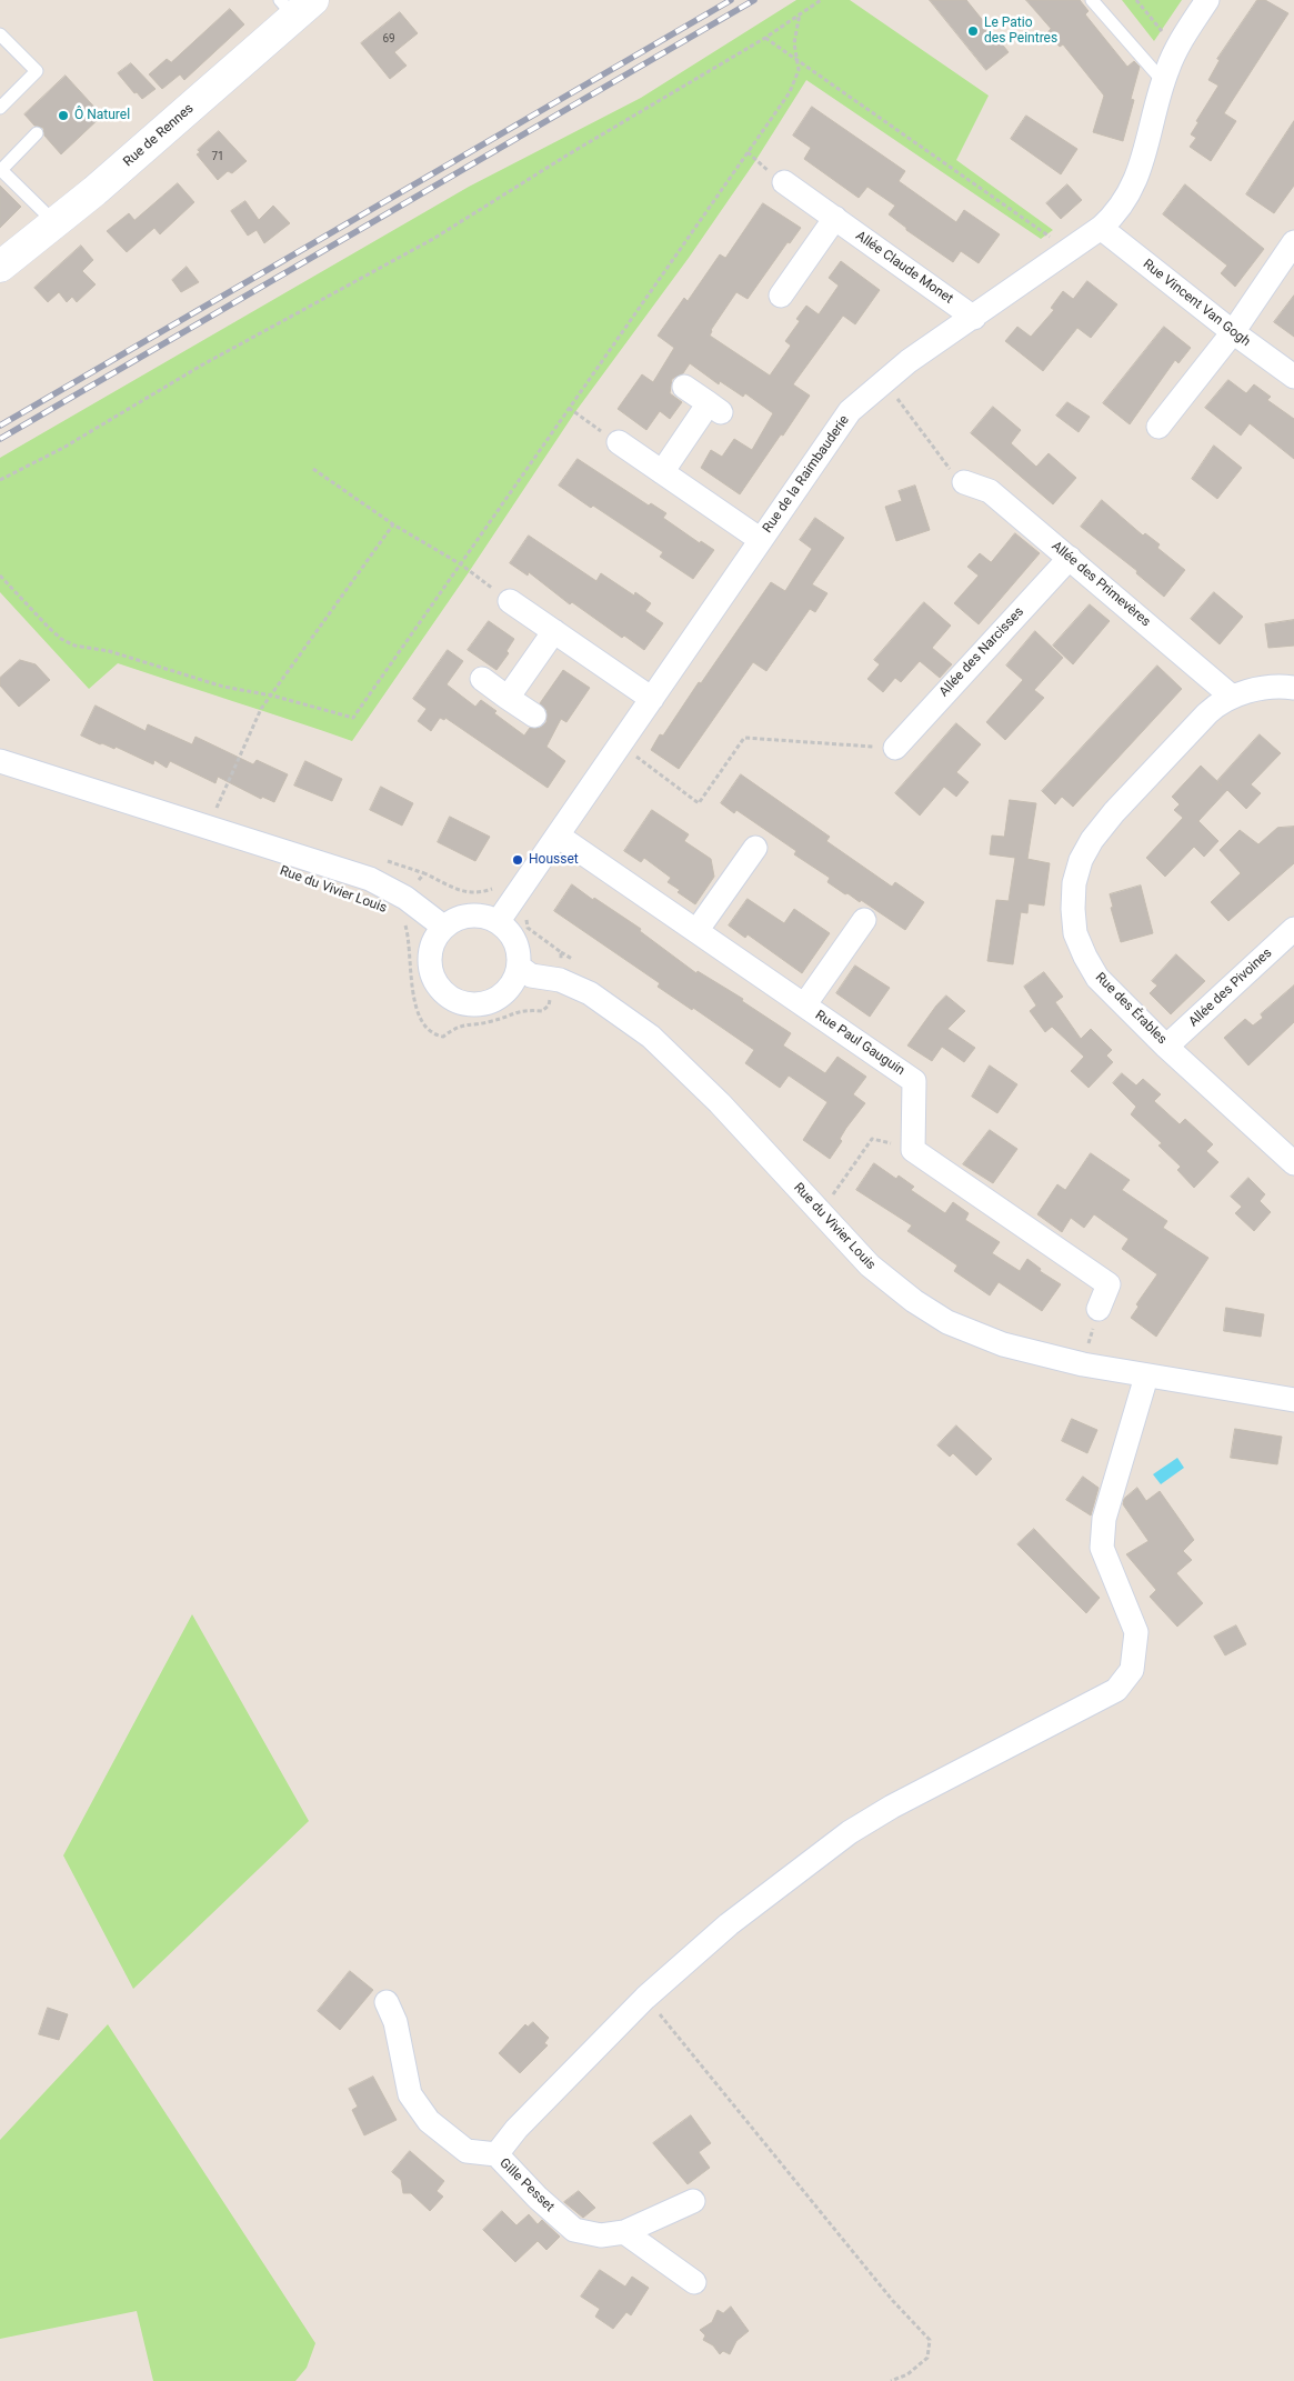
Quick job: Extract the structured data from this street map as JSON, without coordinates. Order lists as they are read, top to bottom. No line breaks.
{"streets":{"main road":["Rue de Rennes"],"street":["Allée Claude Monet","Rue Vincent Van Gogh","Rue de la Raimbauderie","Allée des Primevères","Allée des Narcisses","Rue du Vivier Louis","Allée des Pivoines","Rue des Érables","Rue Paul Gauguin","Gille Pesset"]},"crossings":[["Allée Claude Monet","Rue de la Raimbauderie"],["Rue Vincent Van Gogh","Rue de la Raimbauderie"],["Rue de la Raimbauderie","Rue du Vivier Louis"],["Rue de la Raimbauderie","Rue Paul Gauguin"],["Allée des Primevères","Allée des Narcisses"],["Allée des Primevères","Rue des Érables"],["Allée des Pivoines","Rue des Érables"]],"places":["Le Patio des Peintres","Ô Naturel","Housset"],"house_numbers":["69","71"]}
